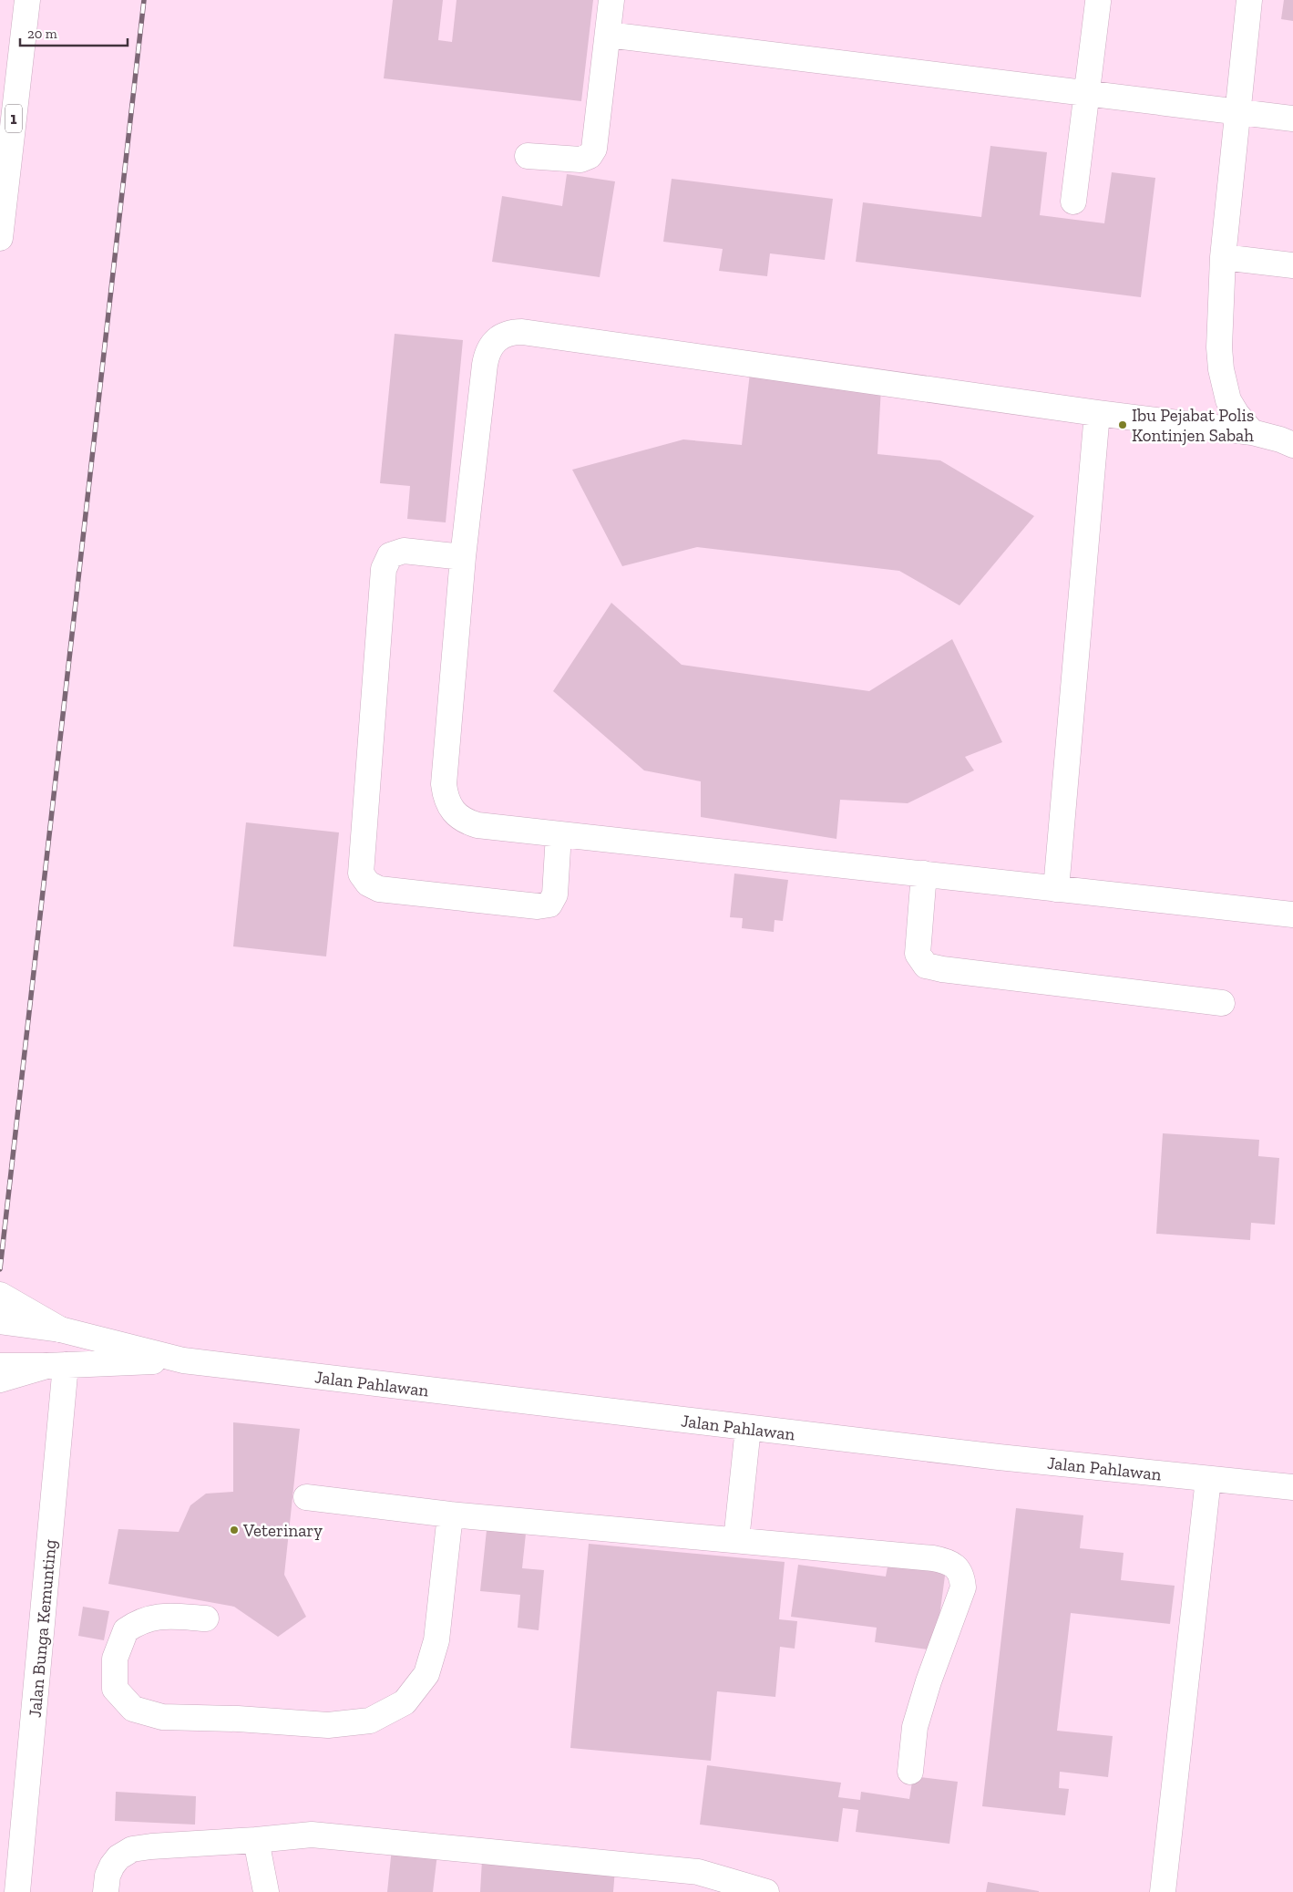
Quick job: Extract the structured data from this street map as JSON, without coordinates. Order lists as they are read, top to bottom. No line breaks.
{"streets":{"main road":["1","Jalan Pahlawan","Jalan Bunga Kemunting"]},"crossings":[["Jalan Pahlawan","Jalan Bunga Kemunting"]],"places":["Ibu Pejabat Polis Kontinjen Sabah","Veterinary"],"scale_bar":"20 m"}
